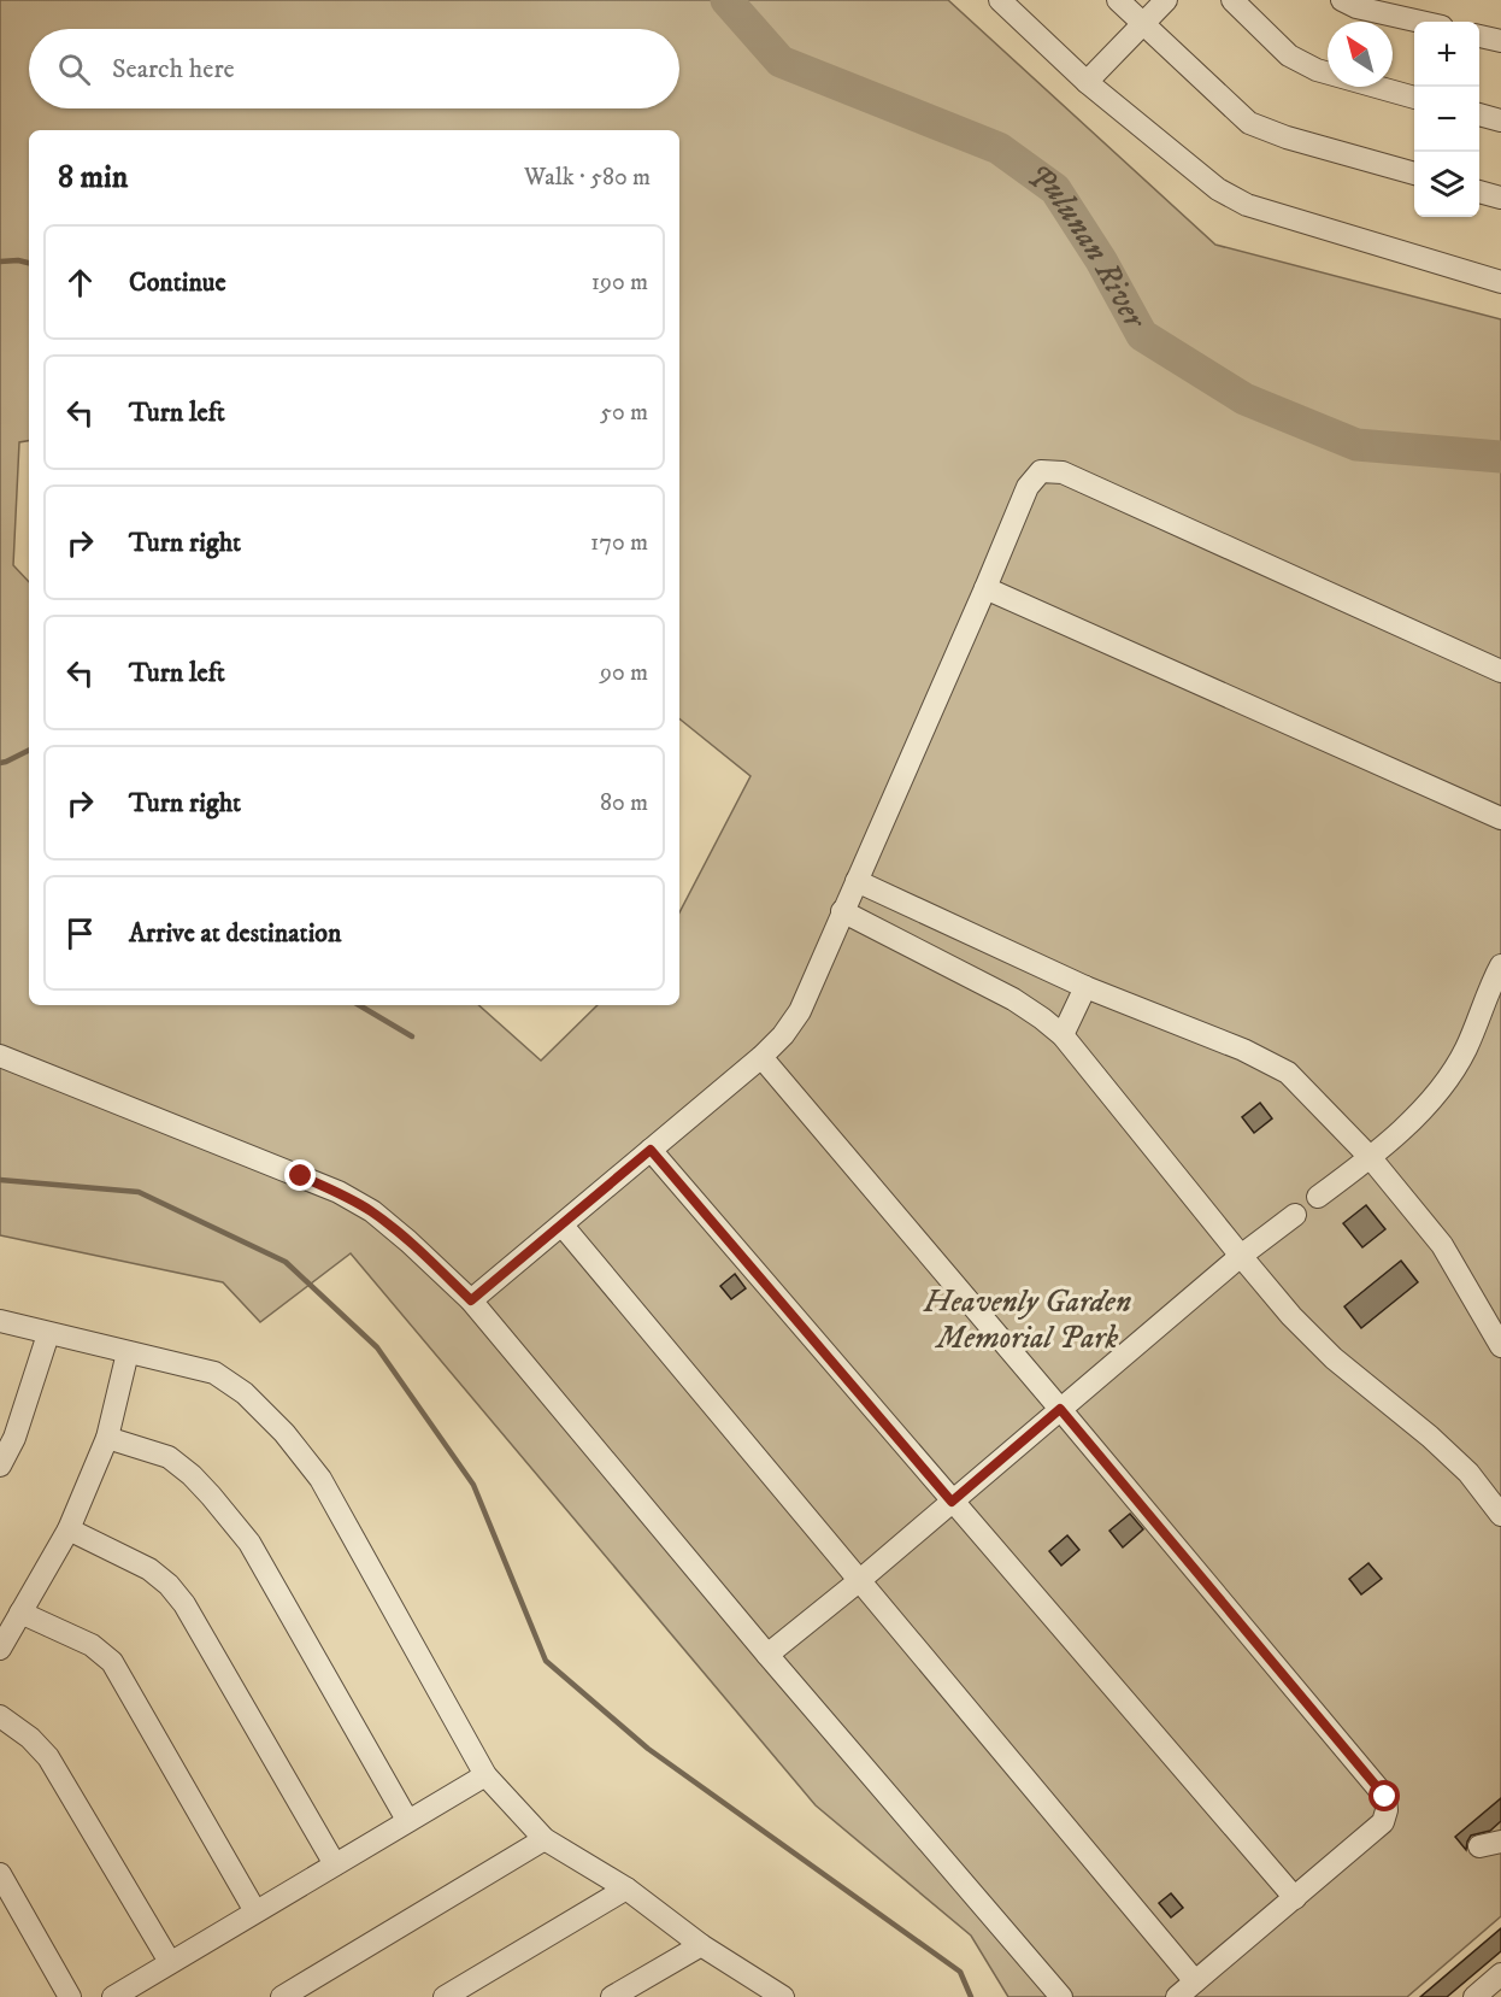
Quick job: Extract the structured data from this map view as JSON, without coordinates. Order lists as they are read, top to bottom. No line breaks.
{"water":["Pulunan River"],"parks":["Heavenly Garden Memorial Park"],"north":"top left","page":{"map_buttons":["+","−"],"search":"Search here","heading":["8 min","Walk · 580 m"],"list":[["Continue","190 m"],["Turn left","50 m"],["Turn right","170 m"],["Turn left","90 m"],["Turn right","80 m"],"Arrive at destination"]}}
